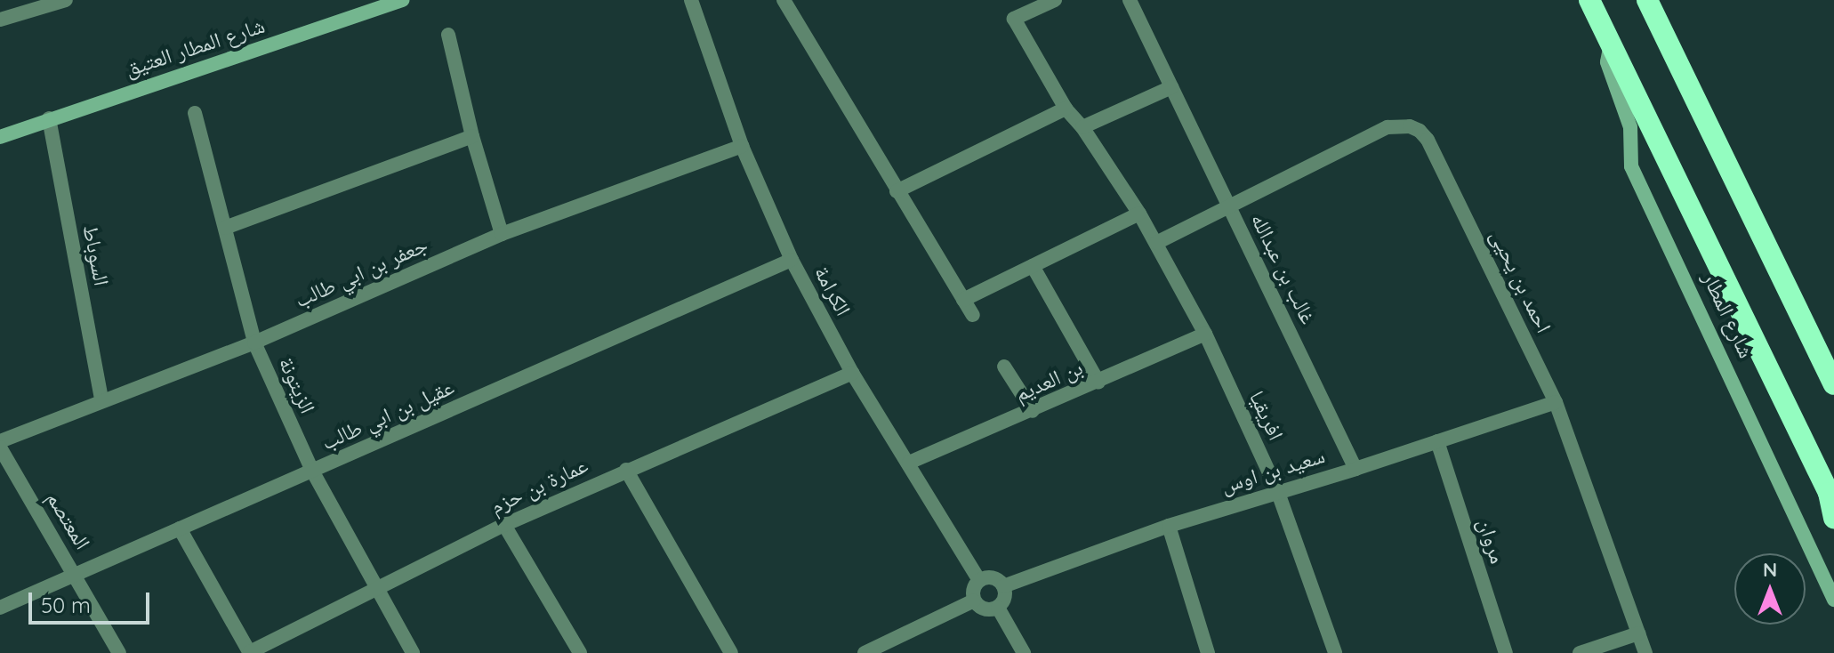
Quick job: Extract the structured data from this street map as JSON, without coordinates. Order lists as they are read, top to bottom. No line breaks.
{"streets":{"highway":["شارع المطار"],"street":["شارع المطار العتيق","السوباط","غالب بن عبدالله","جعفر بن ابي طالب","احمد بن يحيى","الكرامة","بن العديم","الزيتونة","عقيل بن ابي طالب","افريقيا","سعيد بن اوس","عمارة بن حزم","المعتصم","مروان"]},"crossings":[["شارع المطار العتيق","السوباط"],["السوباط","جعفر بن ابي طالب"],["غالب بن عبدالله","احمد بن يحيى"],["غالب بن عبدالله","سعيد بن اوس"],["جعفر بن ابي طالب","الكرامة"],["جعفر بن ابي طالب","الزيتونة"],["احمد بن يحيى","سعيد بن اوس"],["الكرامة","بن العديم"],["الكرامة","عقيل بن ابي طالب"],["الكرامة","سعيد بن اوس"],["الكرامة","عمارة بن حزم"],["بن العديم","افريقيا"],["الزيتونة","عقيل بن ابي طالب"],["الزيتونة","عمارة بن حزم"],["عقيل بن ابي طالب","المعتصم"],["افريقيا","سعيد بن اوس"],["سعيد بن اوس","مروان"]],"scale_bar":"50 m","north":"top"}
